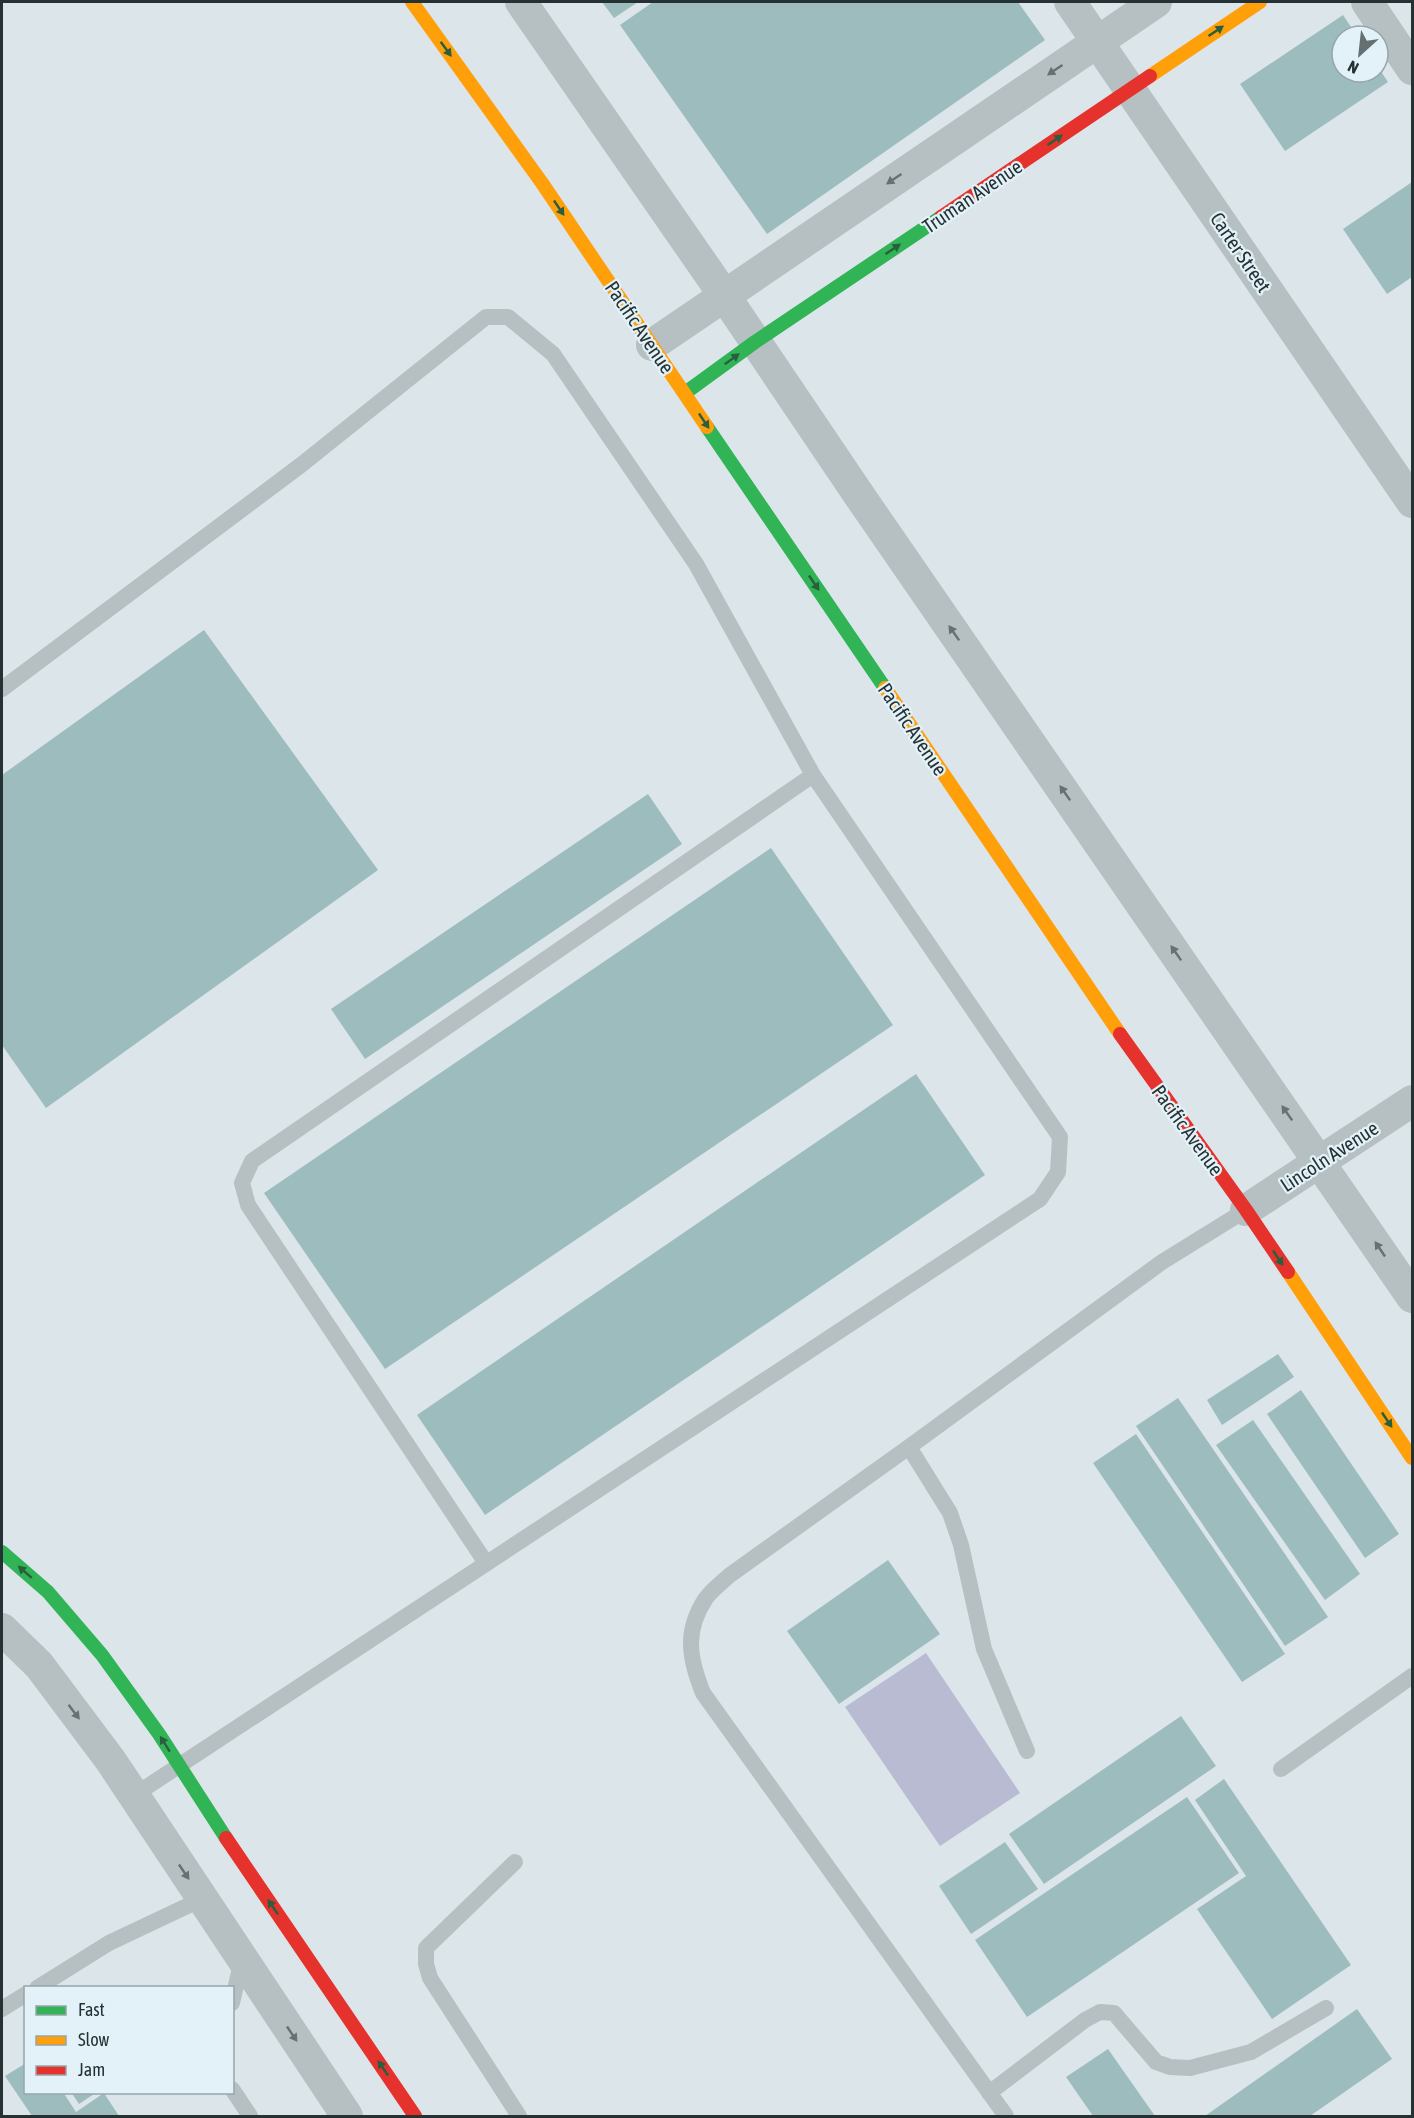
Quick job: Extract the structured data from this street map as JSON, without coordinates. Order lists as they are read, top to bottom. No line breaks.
{"streets":{"street":["Truman Avenue","Carter Street","Pacific Avenue","Lincoln Avenue"]},"crossings":[["Truman Avenue","Carter Street"],["Truman Avenue","Pacific Avenue"],["Pacific Avenue","Lincoln Avenue"]],"legend":["Fast","Slow","Jam"],"north":"bottom left"}
